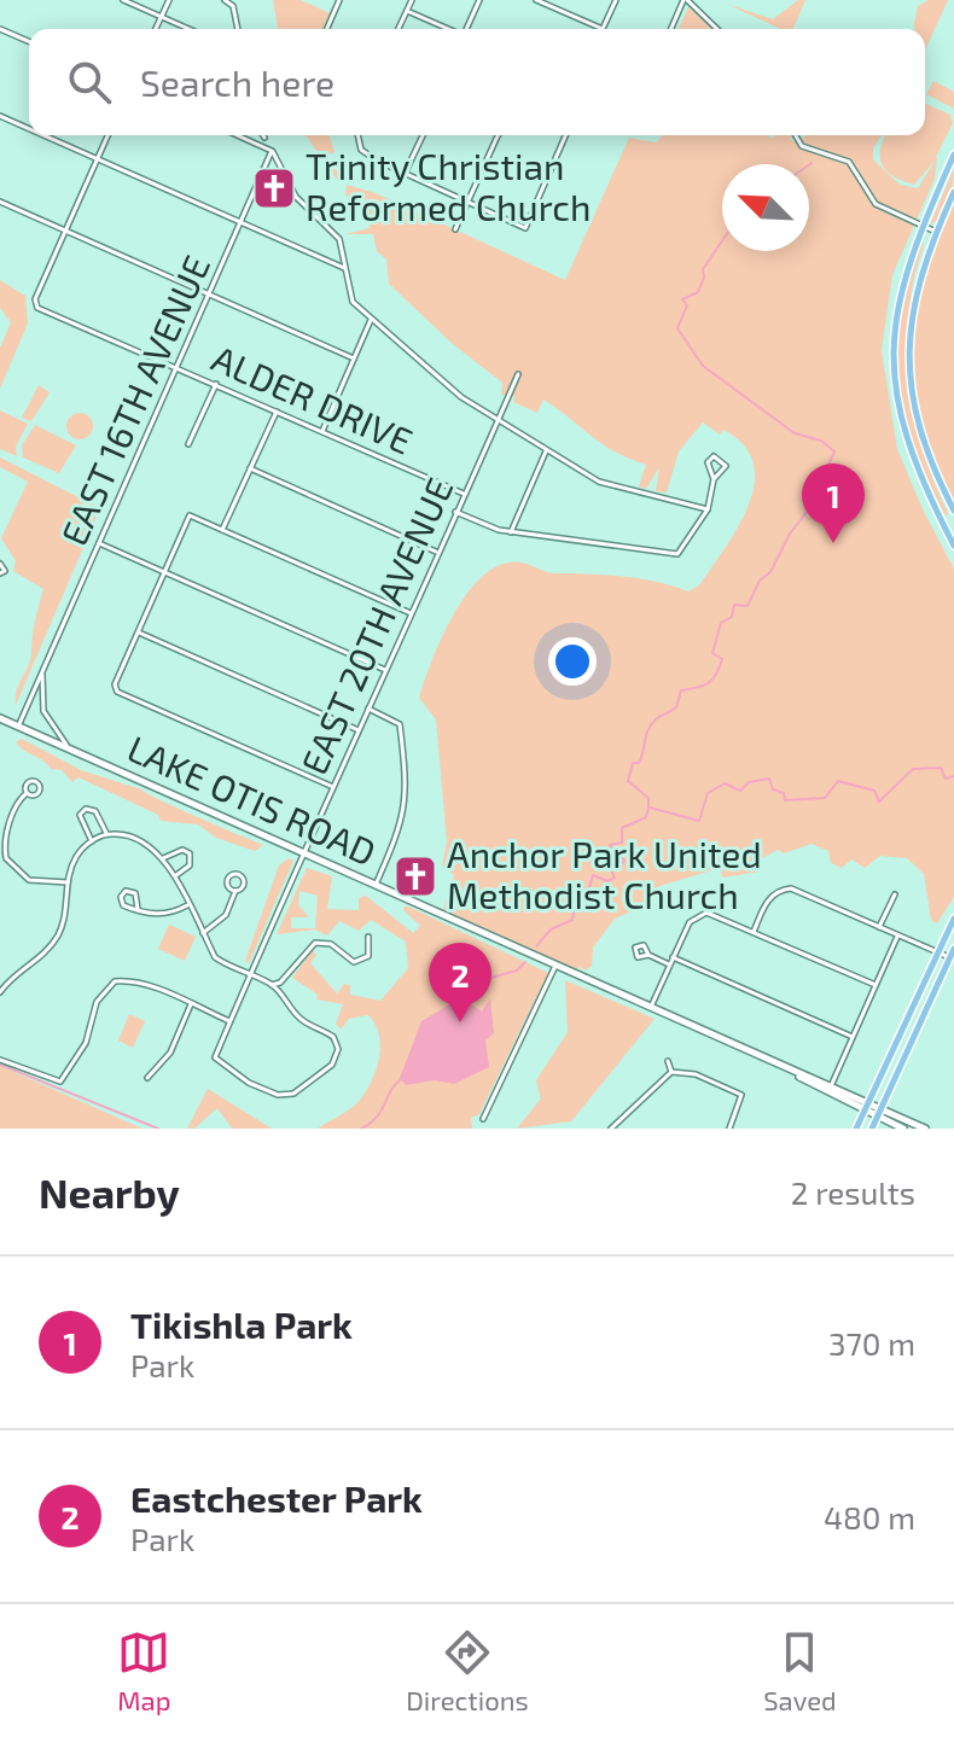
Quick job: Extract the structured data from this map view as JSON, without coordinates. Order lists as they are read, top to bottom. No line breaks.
{"streets":{"main road":["LAKE OTIS ROAD"],"street":["EAST 16TH AVENUE","ALDER DRIVE","EAST 20TH AVENUE"]},"crossings":[["EAST 16TH AVENUE","ALDER DRIVE"],["EAST 16TH AVENUE","LAKE OTIS ROAD"],["ALDER DRIVE","EAST 20TH AVENUE"],["EAST 20TH AVENUE","LAKE OTIS ROAD"]],"places":{"church":["Trinity Christian Reformed Church","Anchor Park United Methodist Church"]},"north":"top left","page":{"search":"Search here","pins":["1","2"],"heading":["Nearby","2 results"],"list":[{"mark":"1","name":"Tikishla Park","note":"Park","value":"370 m"},{"mark":"2","name":"Eastchester Park","note":"Park","value":"480 m"}],"nav":["Map","Directions","Saved"]}}
